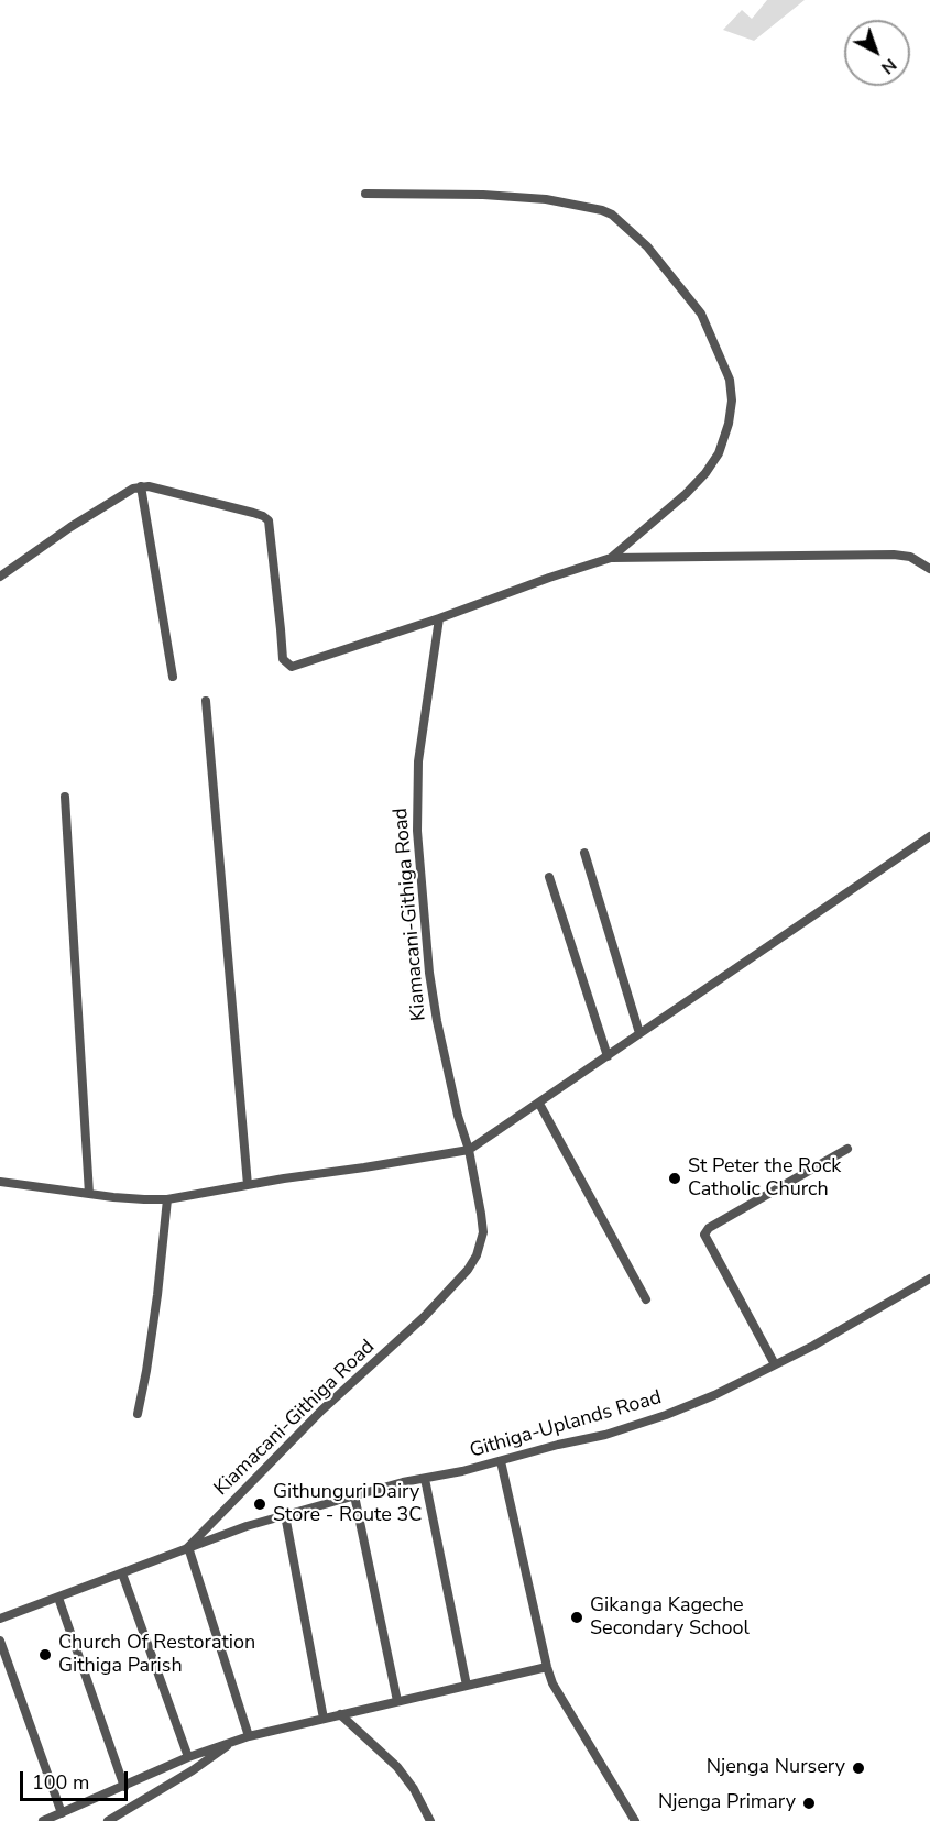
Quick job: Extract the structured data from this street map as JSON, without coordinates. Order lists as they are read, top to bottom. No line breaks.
{"streets":{"street":["Kiamacani-Githiga Road","Githiga-Uplands Road"]},"crossings":[["Kiamacani-Githiga Road","Githiga-Uplands Road"]],"places":["St Peter the Rock Catholic Church","Githunguri Dairy Store - Route 3C","Gikanga Kageche Secondary School","Church Of Restoration Githiga Parish","Njenga Nursery","Njenga Primary"],"scale_bar":"100 m","north":"bottom right"}
